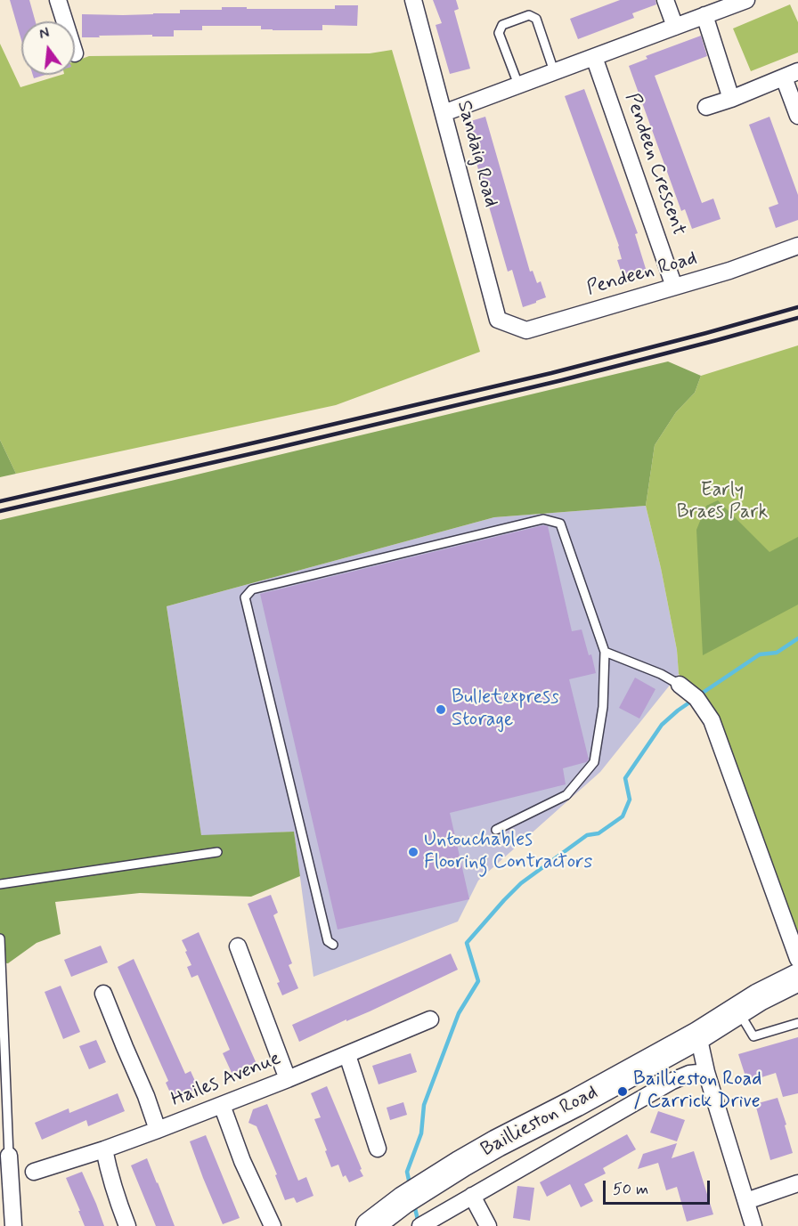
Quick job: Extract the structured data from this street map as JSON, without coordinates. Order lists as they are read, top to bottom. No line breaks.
{"streets":{"main road":["Baillieston Road"],"street":["Sandaig Road","Pendeen Crescent","Pendeen Road","Hailes Avenue"]},"crossings":[["Sandaig Road","Pendeen Road"],["Pendeen Crescent","Pendeen Road"]],"parks":["Early Braes Park"],"places":["Bulletexpress Storage","Untouchables Flooring Contractors","Baillieston Road / Carrick Drive"],"scale_bar":"50 m","north":"top"}
